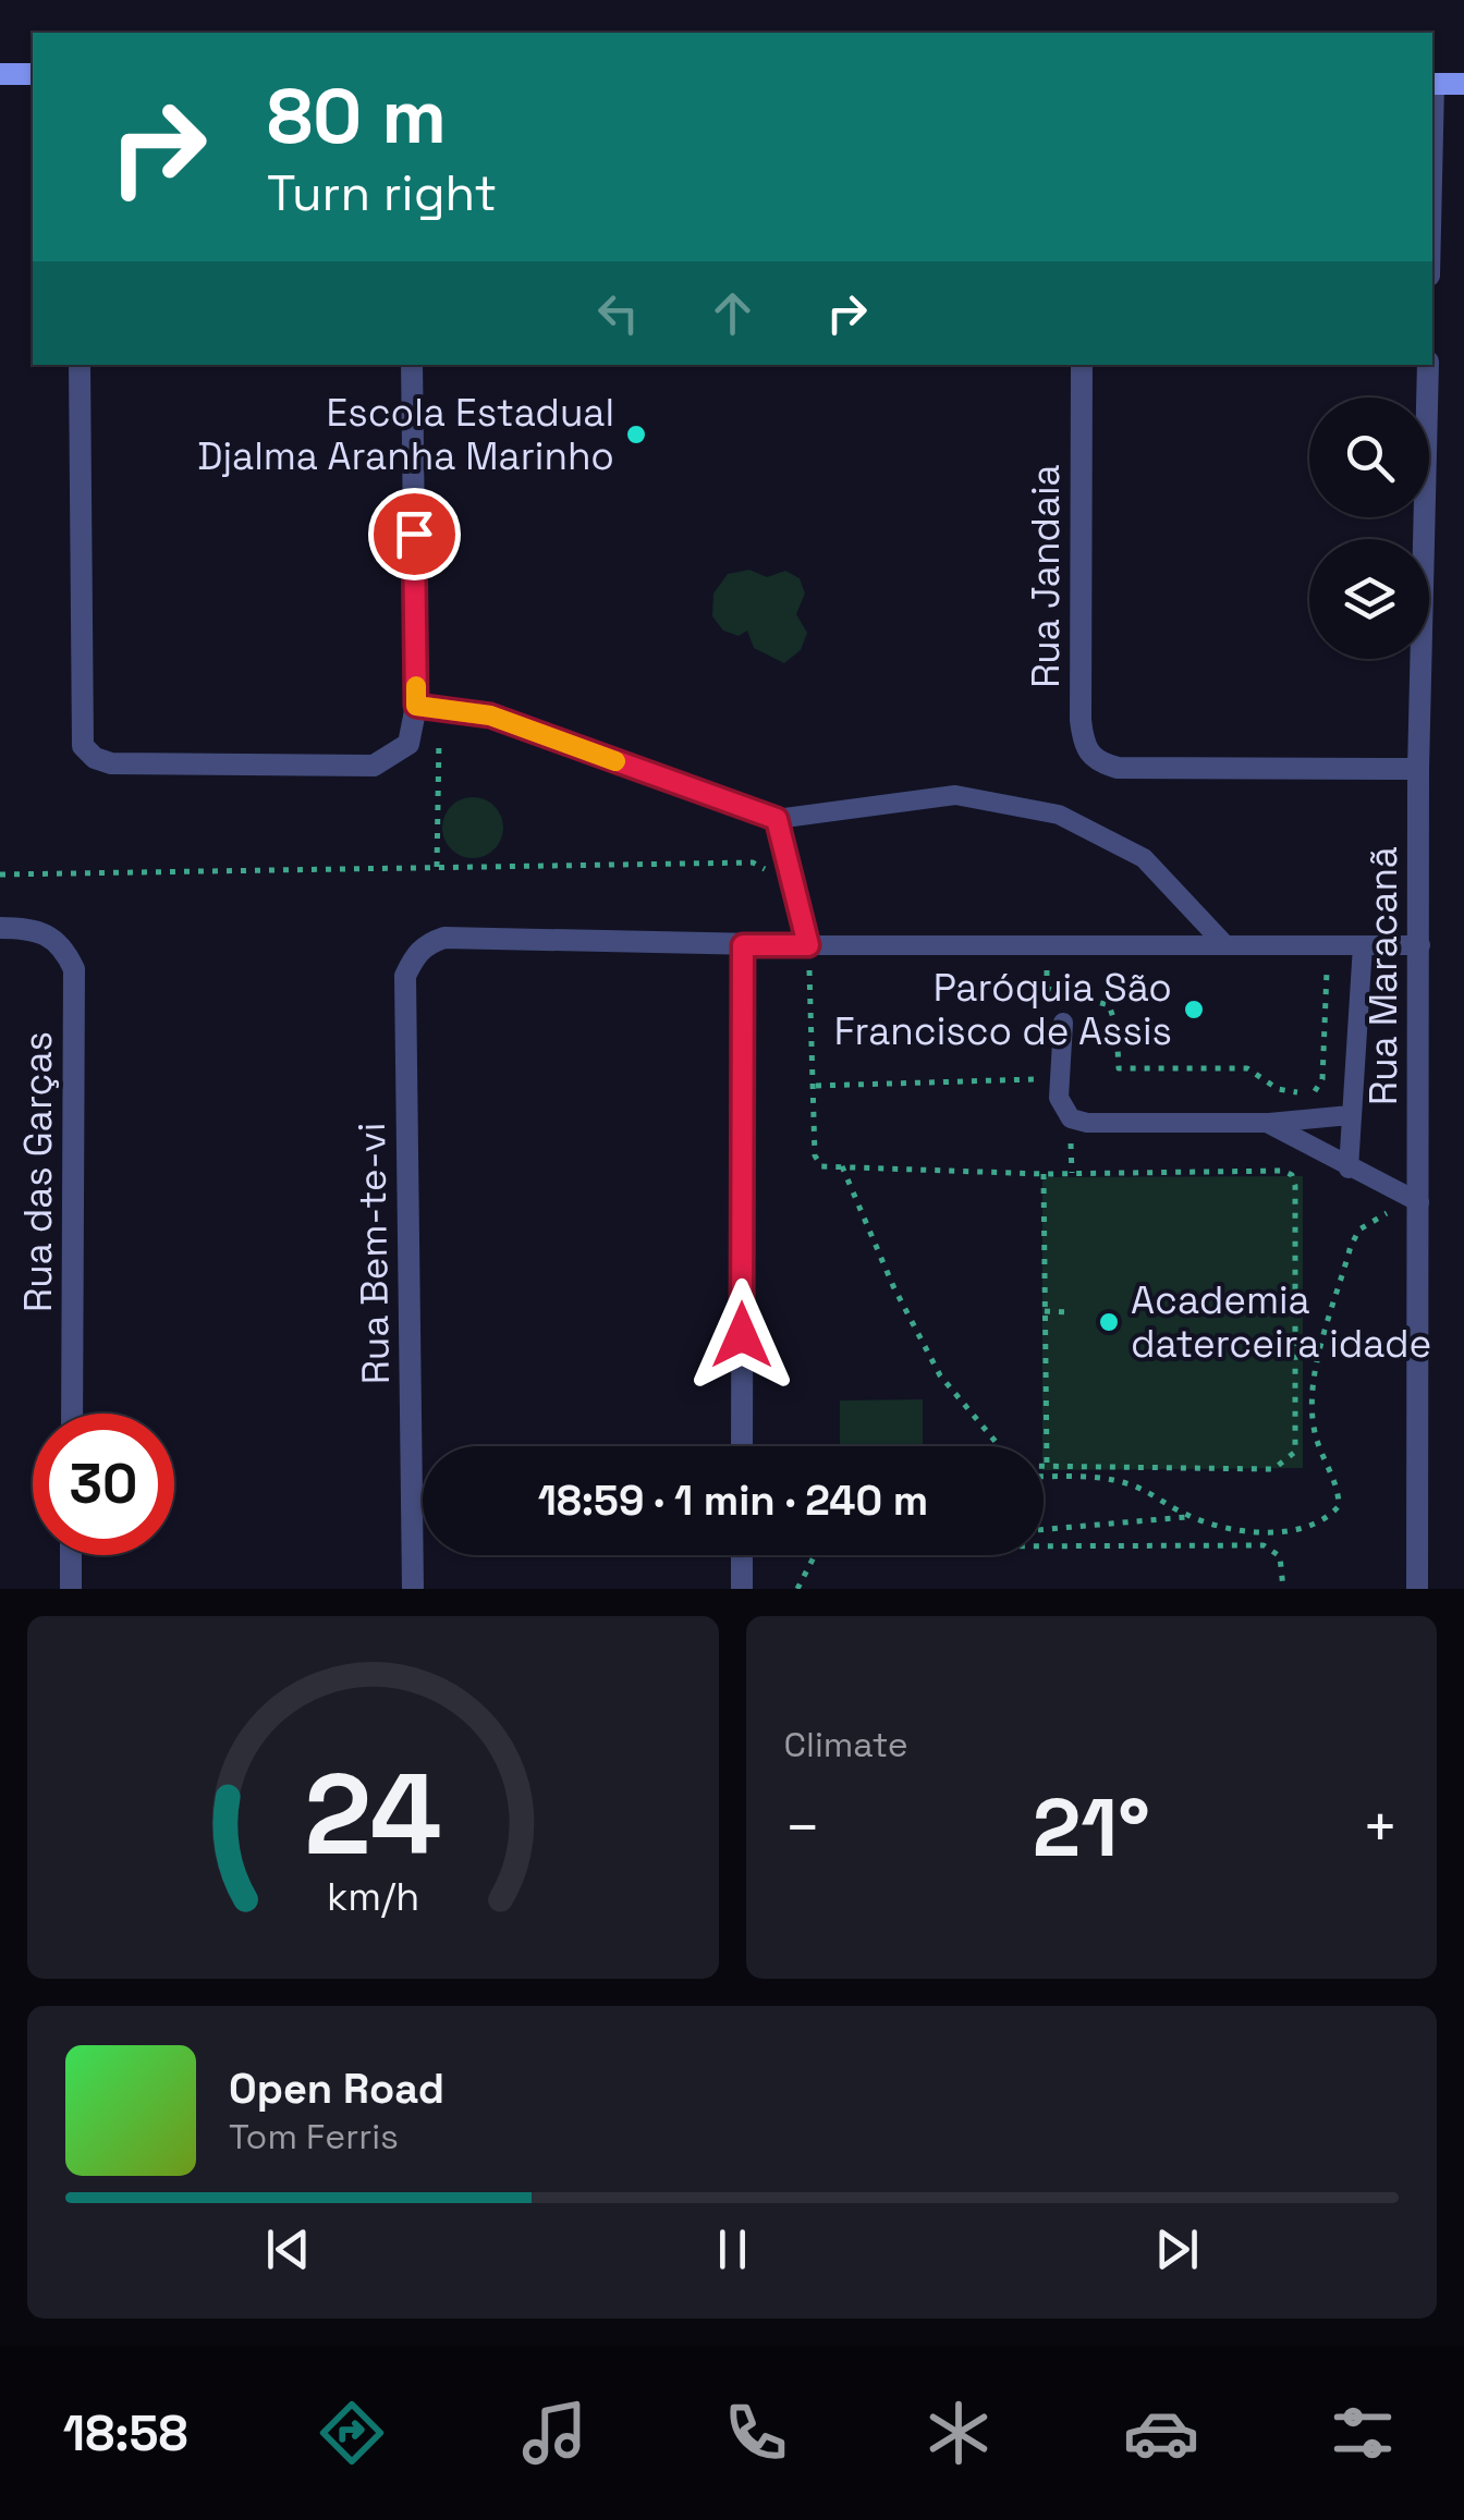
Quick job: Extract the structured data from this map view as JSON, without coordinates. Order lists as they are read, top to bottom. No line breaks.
{"streets":{"street":["Rua Jandaia","Rua Maracanã","Rua das Garças","Rua Bem-te-vi"]},"crossings":[["Rua Jandaia","Rua Maracanã"]],"places":["Escola Estadual Djalma Aranha Marinho","Paróquia São Francisco de Assis","Academia daterceira idade"],"page":{"turn":["80 m","Turn right"],"limit":"30","trip":"18:59 · 1 min · 240 m","tile":"Climate","heat":["−","21°","+"],"song":["Open Road","Tom Ferris"],"tabs":"18:58","gauge":["24","km/h"]}}
